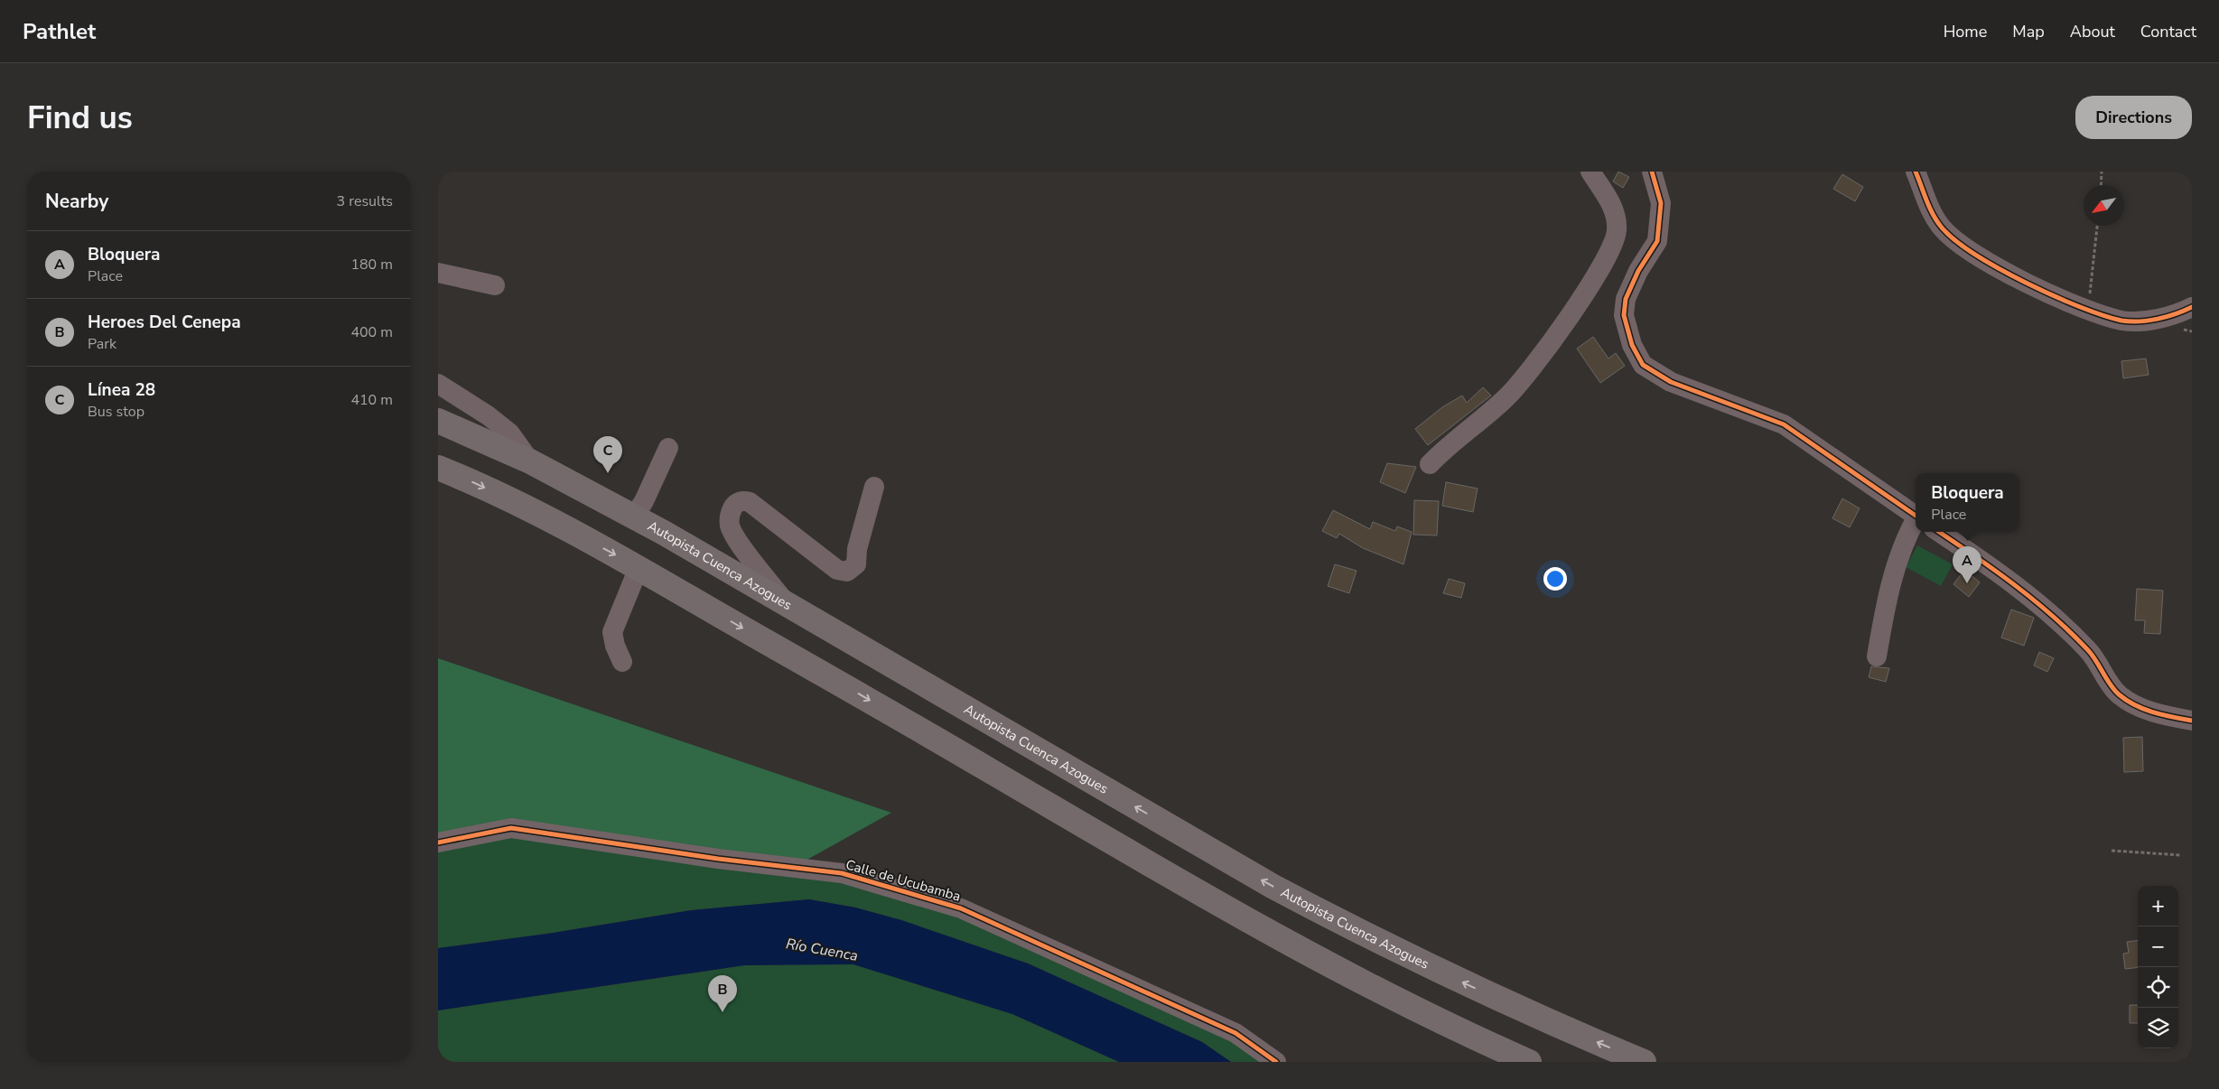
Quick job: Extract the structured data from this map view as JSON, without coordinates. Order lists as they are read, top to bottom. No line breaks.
{"streets":{"highway":["Autopista Cuenca Azogues"],"street":["Calle de Ucubamba"]},"water":["Río Cuenca"],"north":"bottom left","page":{"header":"Pathlet","nav":["Home","Map","About","Contact"],"buttons":"Directions","title":"Find us","heading":["Nearby","3 results"],"list":[{"mark":"A","name":"Bloquera","note":"Place","value":"180 m"},{"mark":"B","name":"Heroes Del Cenepa","note":"Park","value":"400 m"},{"mark":"C","name":"Línea 28","note":"Bus stop","value":"410 m"}],"pins":["C","A","B"],"popup":["Bloquera","Place"],"map_buttons":["+","−"]}}
